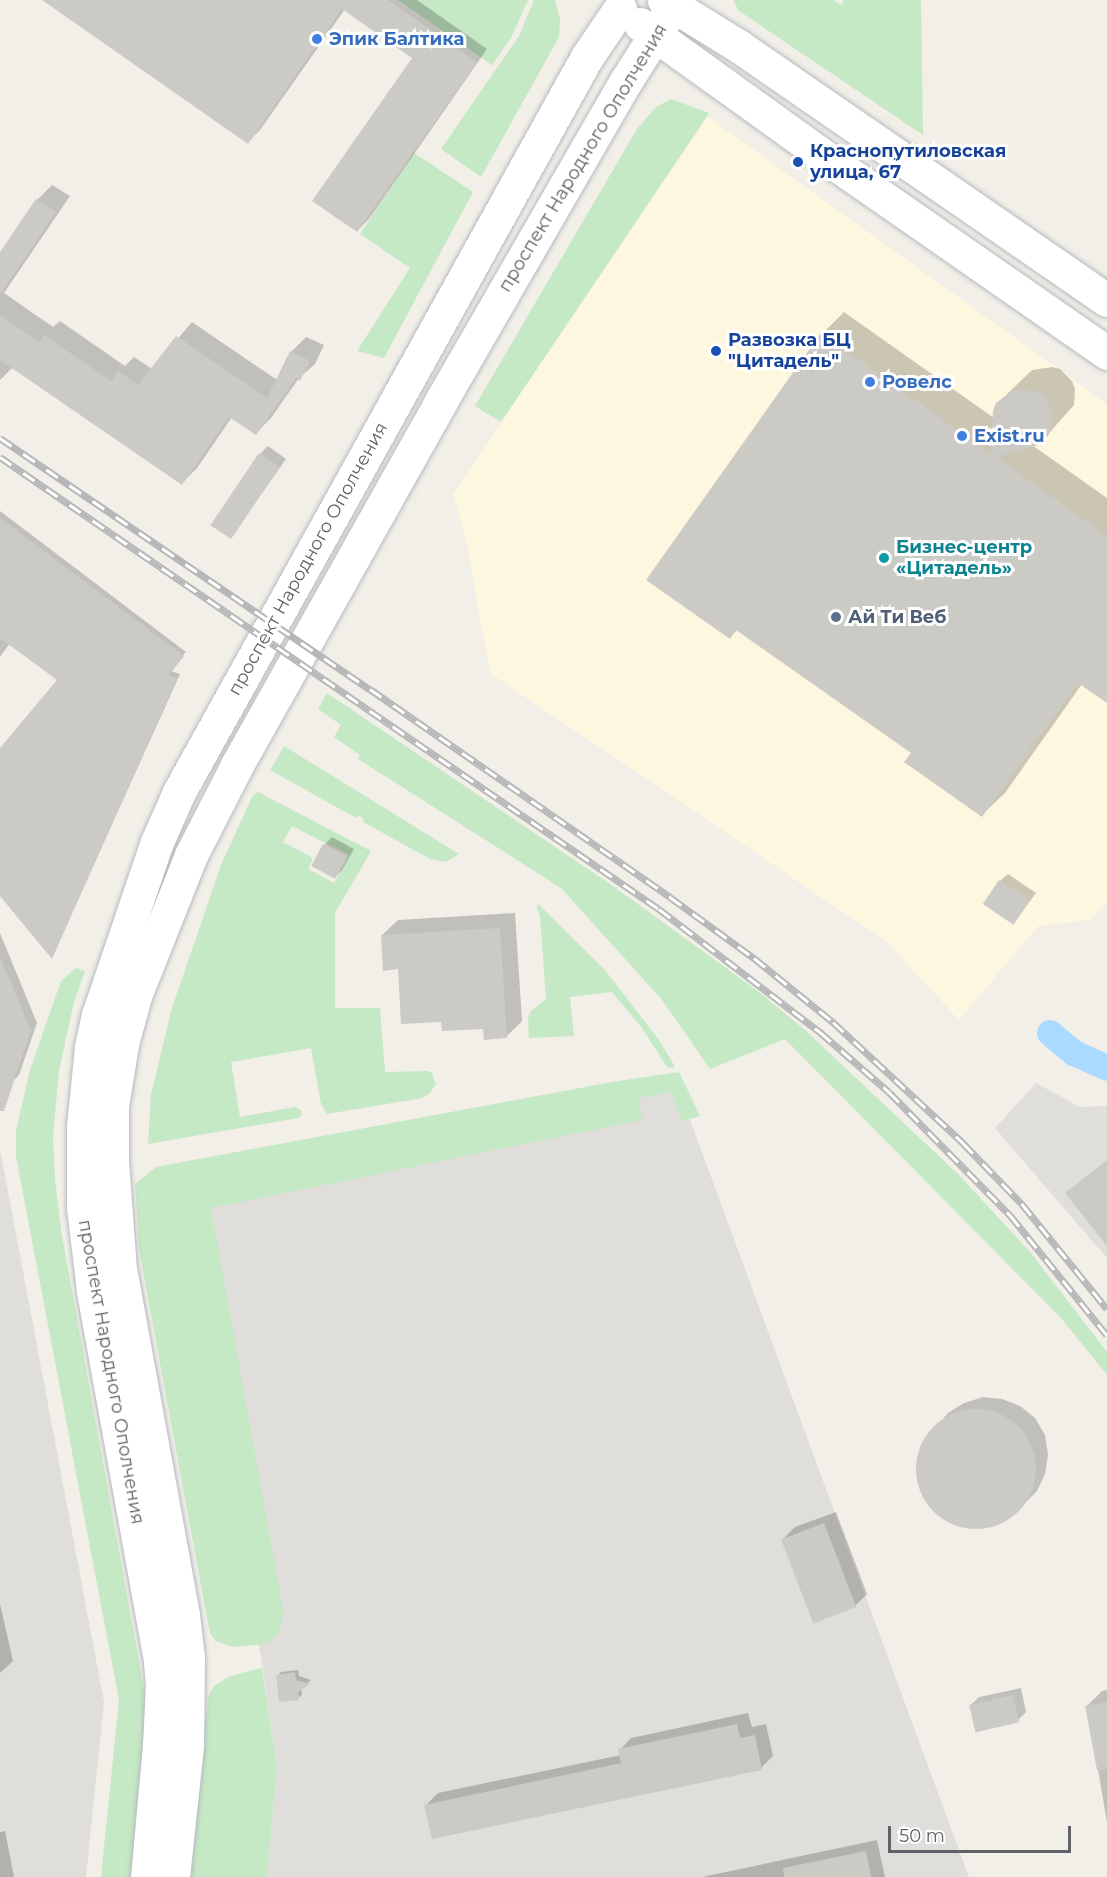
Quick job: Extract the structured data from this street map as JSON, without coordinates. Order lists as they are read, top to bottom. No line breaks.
{"streets":{"main road":["проспект Народного Ополчения"]},"places":["Эпик Балтика","Краснопутиловская улица, 67","Развозка БЦ \"Цитадель\"","Ровелс","Exist.ru","Бизнес-центр «Цитадель»","Ай Ти Веб"],"scale_bar":"50 m"}
